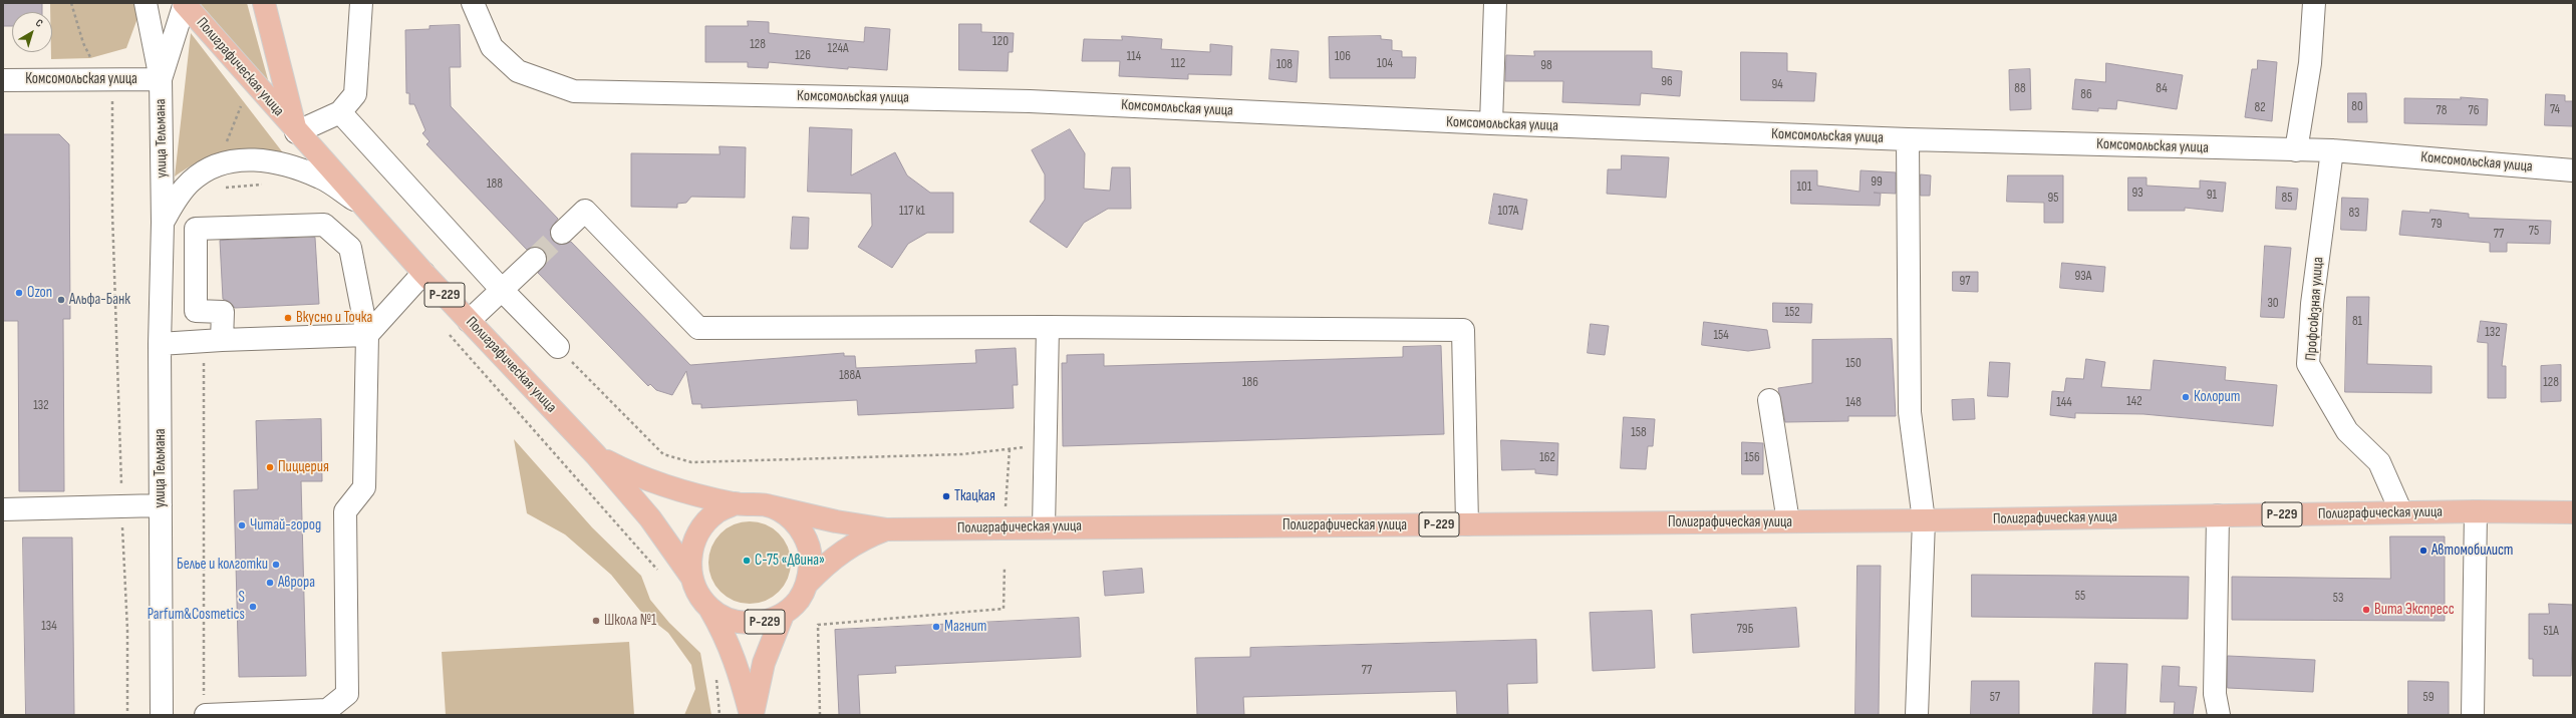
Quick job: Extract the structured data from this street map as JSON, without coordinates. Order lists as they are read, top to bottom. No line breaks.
{"streets":{"main road":["Полиграфическая улица","Р-229"],"street":["Комсомольская улица","улица Тельмана","Профсоюзная улица"]},"crossings":[["Полиграфическая улица","улица Тельмана"],["Полиграфическая улица","Профсоюзная улица"],["Комсомольская улица","улица Тельмана"],["Комсомольская улица","Профсоюзная улица"]],"places":["Ozon","Альфа-Банк","Вкусно и Точка","Колорит","Пиццерия","Ткацкая","Читай-город","Автомобилист","С-75 «Двина»","Белье и колготки","Аврора","S Parfum&Cosmetics","Вита Экспресс","Школа №1","Магнит"],"house_numbers":["120","128","124А","126","114","106","112","104","108","98","96","94","88","84","86","80","82","74","78","76","99","188","101","93","91","95","85","117 к1","107А","83","79","75","77","93А","97","30","152","81","132","154","150","188А","186","128","142","148","144","132","158","162","156","55","53","134","79Б","51А","77","57","59"],"north":"top right"}
